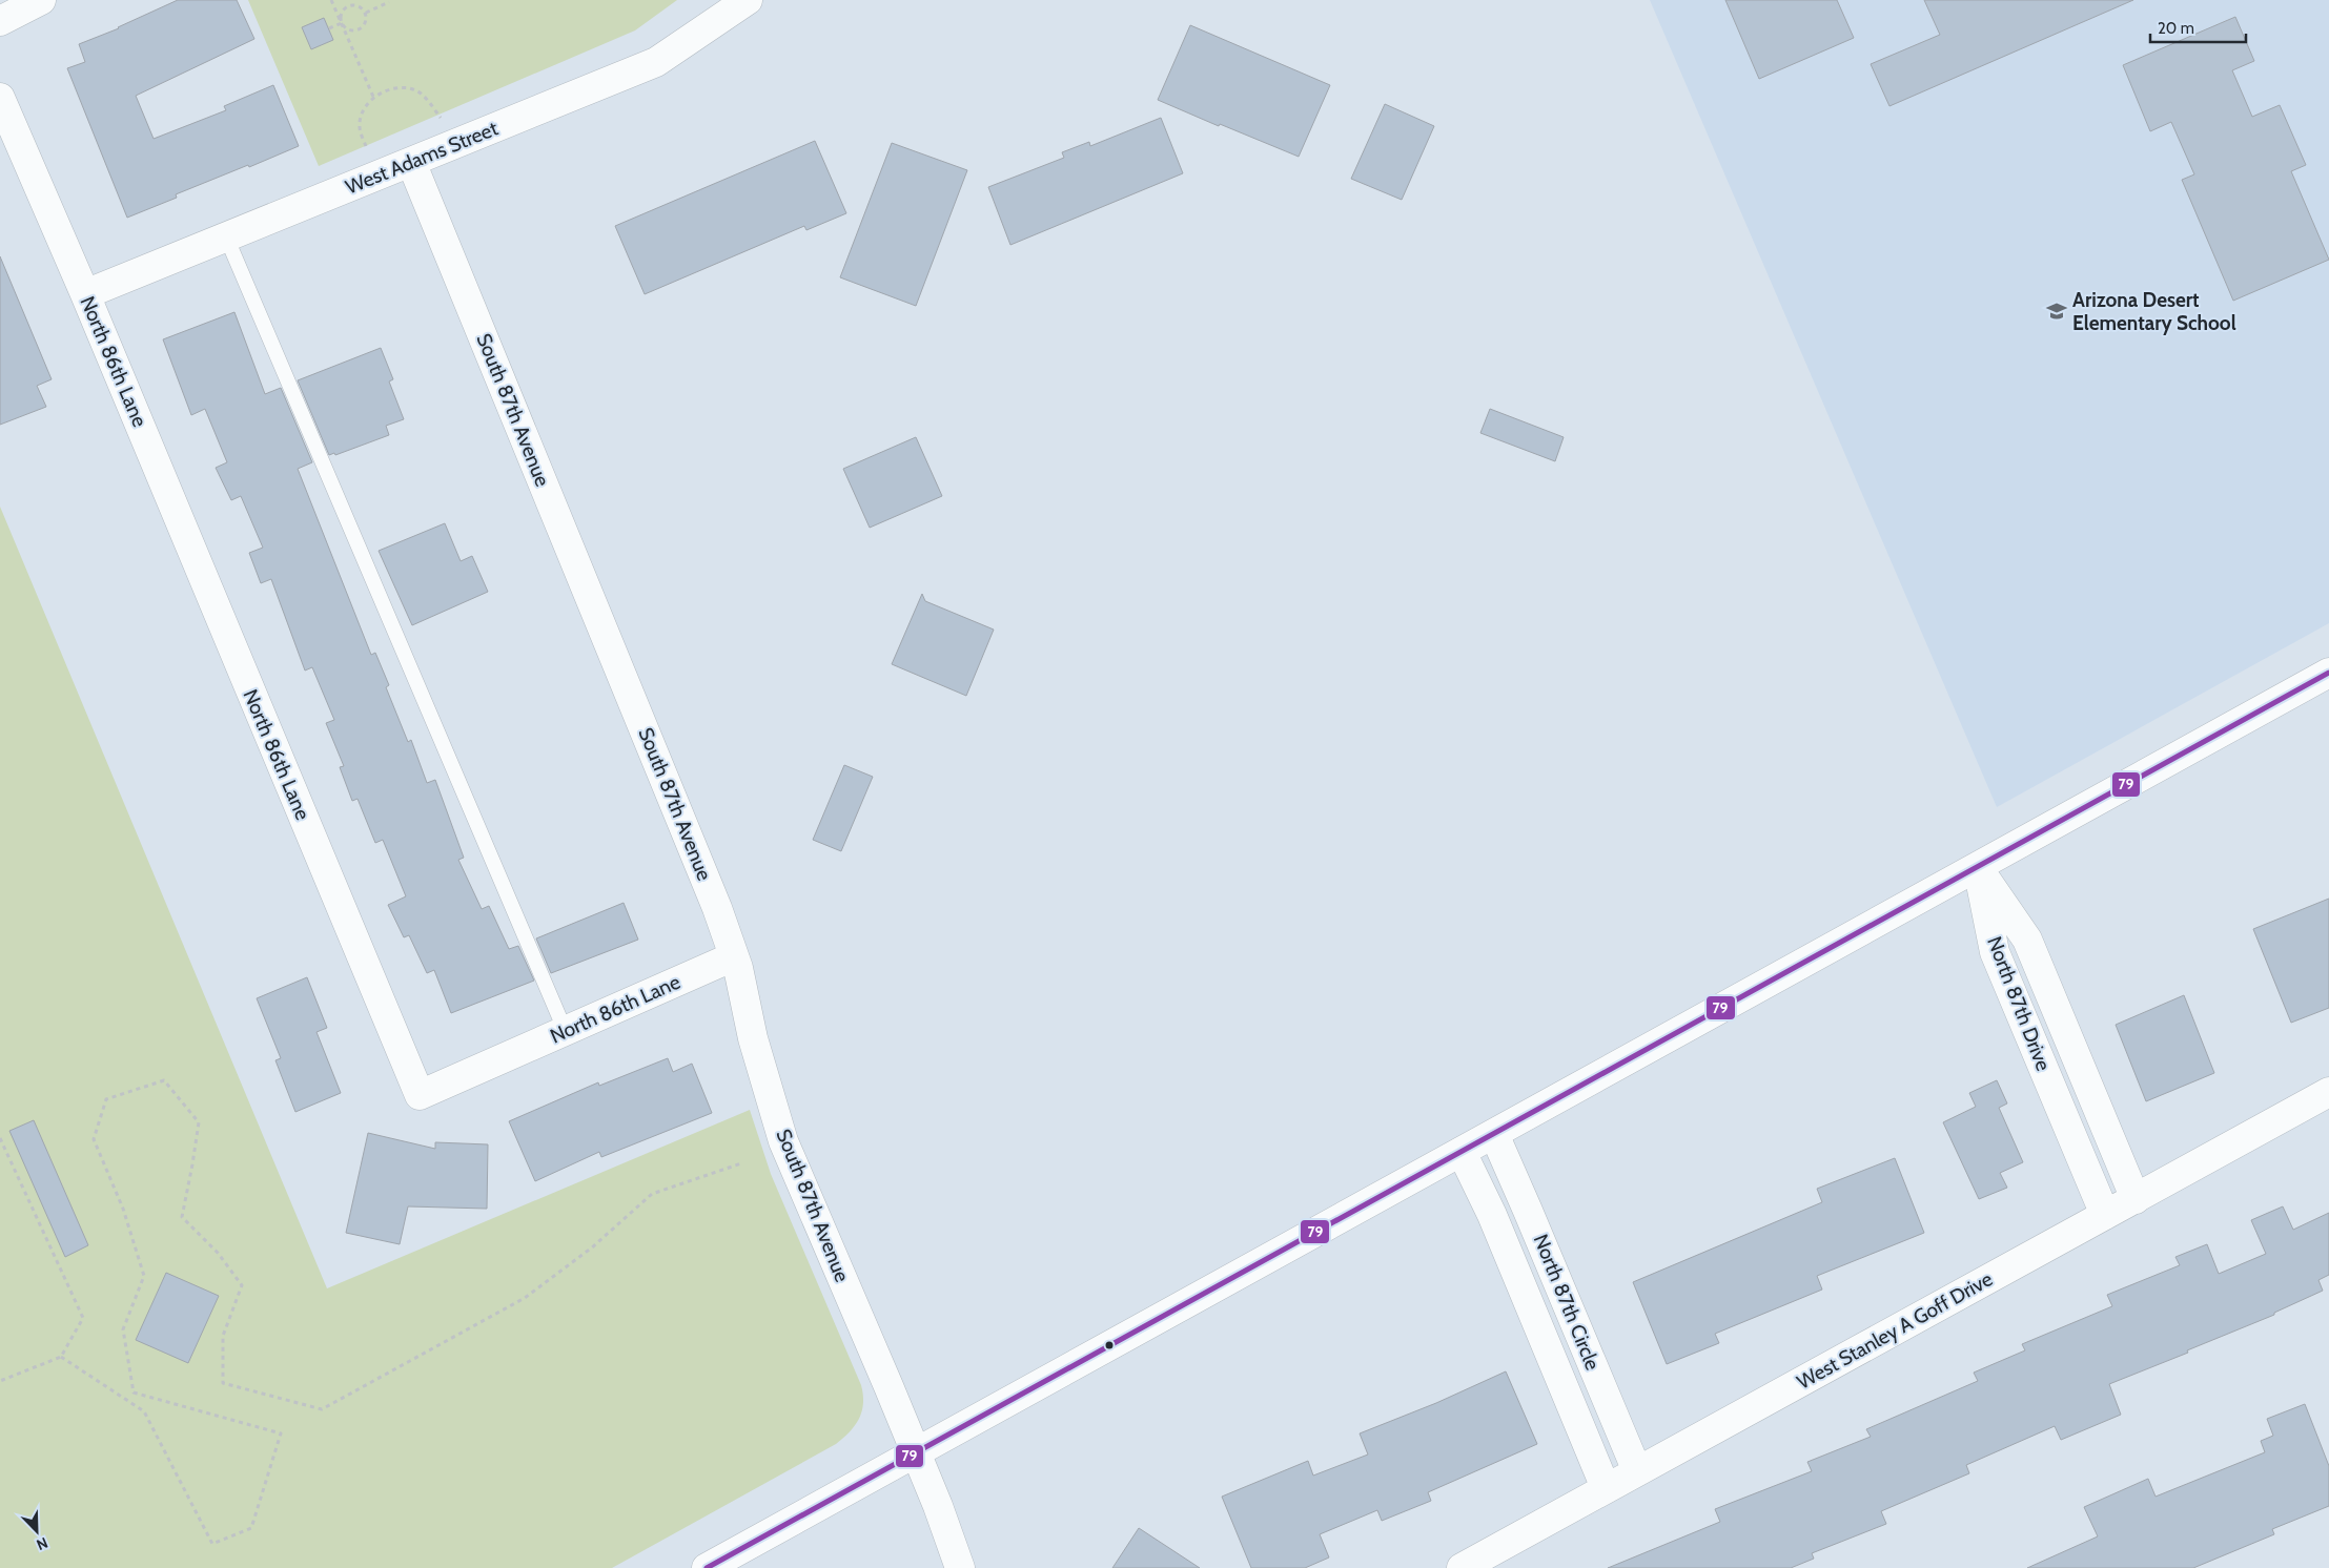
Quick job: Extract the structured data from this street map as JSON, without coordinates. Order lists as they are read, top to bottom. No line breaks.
{"streets":{"street":["West Adams Street","North 86th Lane","South 87th Avenue","North 87th Drive","North 87th Circle","West Stanley A Goff Drive"]},"crossings":[["West Adams Street","North 86th Lane"],["West Adams Street","South 87th Avenue"],["North 86th Lane","South 87th Avenue"],["North 87th Drive","West Stanley A Goff Drive"],["North 87th Circle","West Stanley A Goff Drive"]],"places":{"school or university":["Arizona Desert Elementary School"]},"lines":["transit line 79"],"scale_bar":"20 m","north":"bottom right"}
